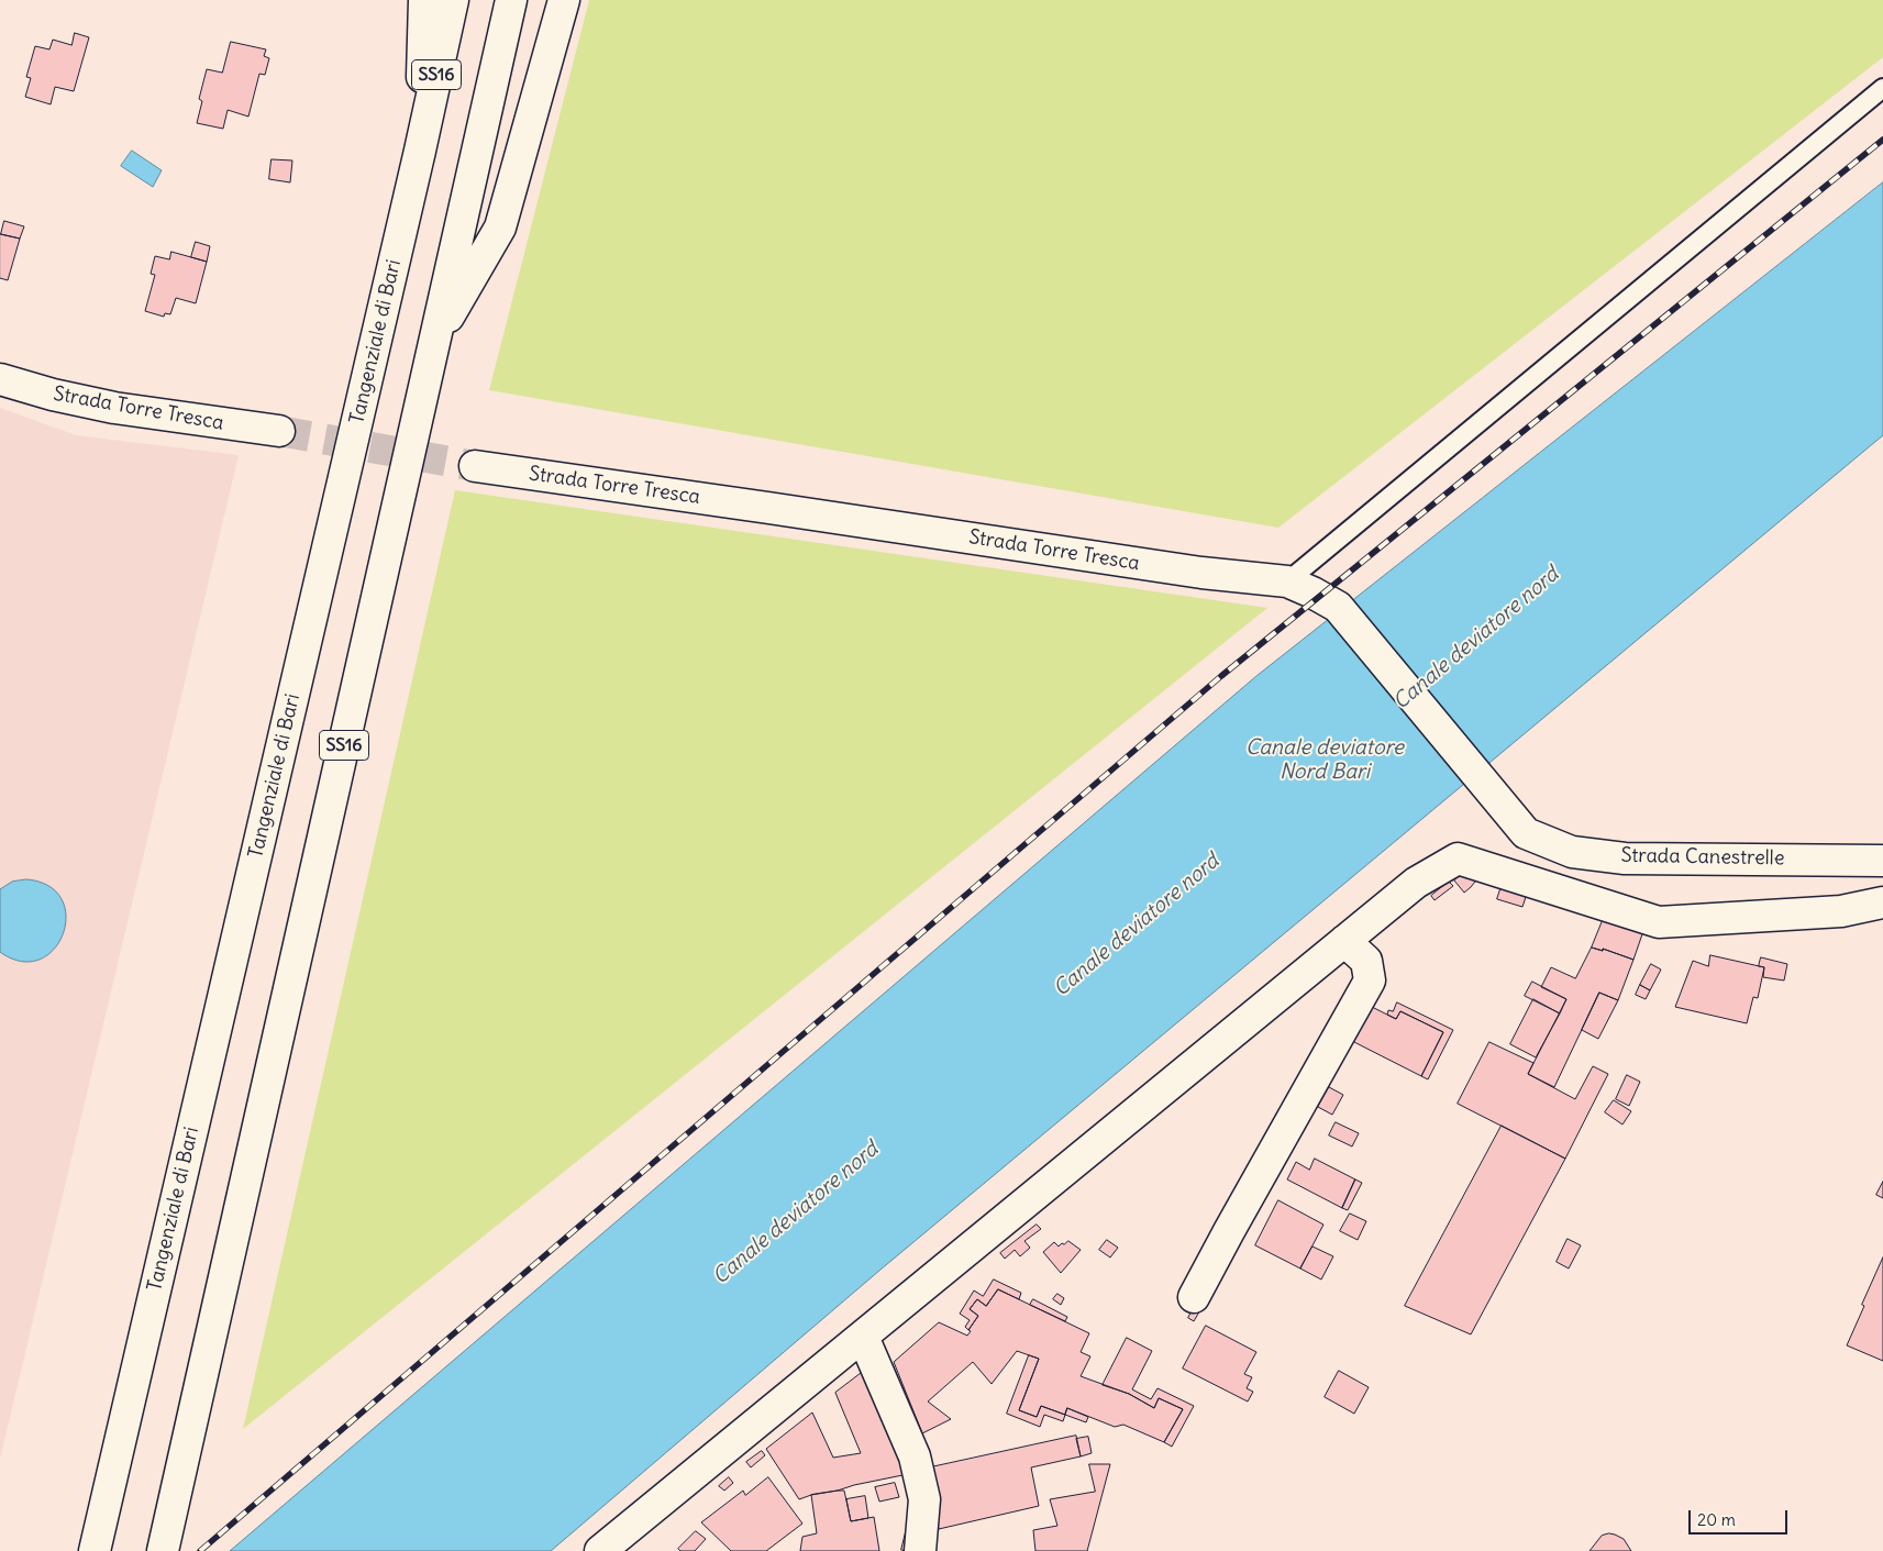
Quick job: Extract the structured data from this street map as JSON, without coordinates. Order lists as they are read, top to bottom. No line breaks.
{"streets":{"main road":["SS16","Tangenziale di Bari","Strada Torre Tresca","Strada Canestrelle"]},"crossings":[["SS16","Tangenziale di Bari"],["Strada Torre Tresca","Strada Canestrelle"]],"water":["Canale deviatore nord","Canale deviatore Nord Bari"],"scale_bar":"20 m"}
